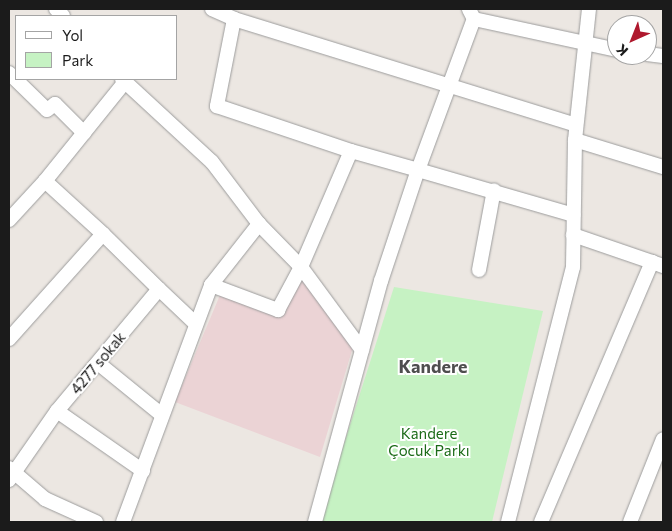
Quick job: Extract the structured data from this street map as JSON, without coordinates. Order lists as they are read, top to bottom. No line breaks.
{"streets":{"street":["4277 sokak"]},"districts":["Kandere"],"parks":["Kandere Çocuk Parkı"],"legend":["Yol","Park"],"north":"bottom left"}
